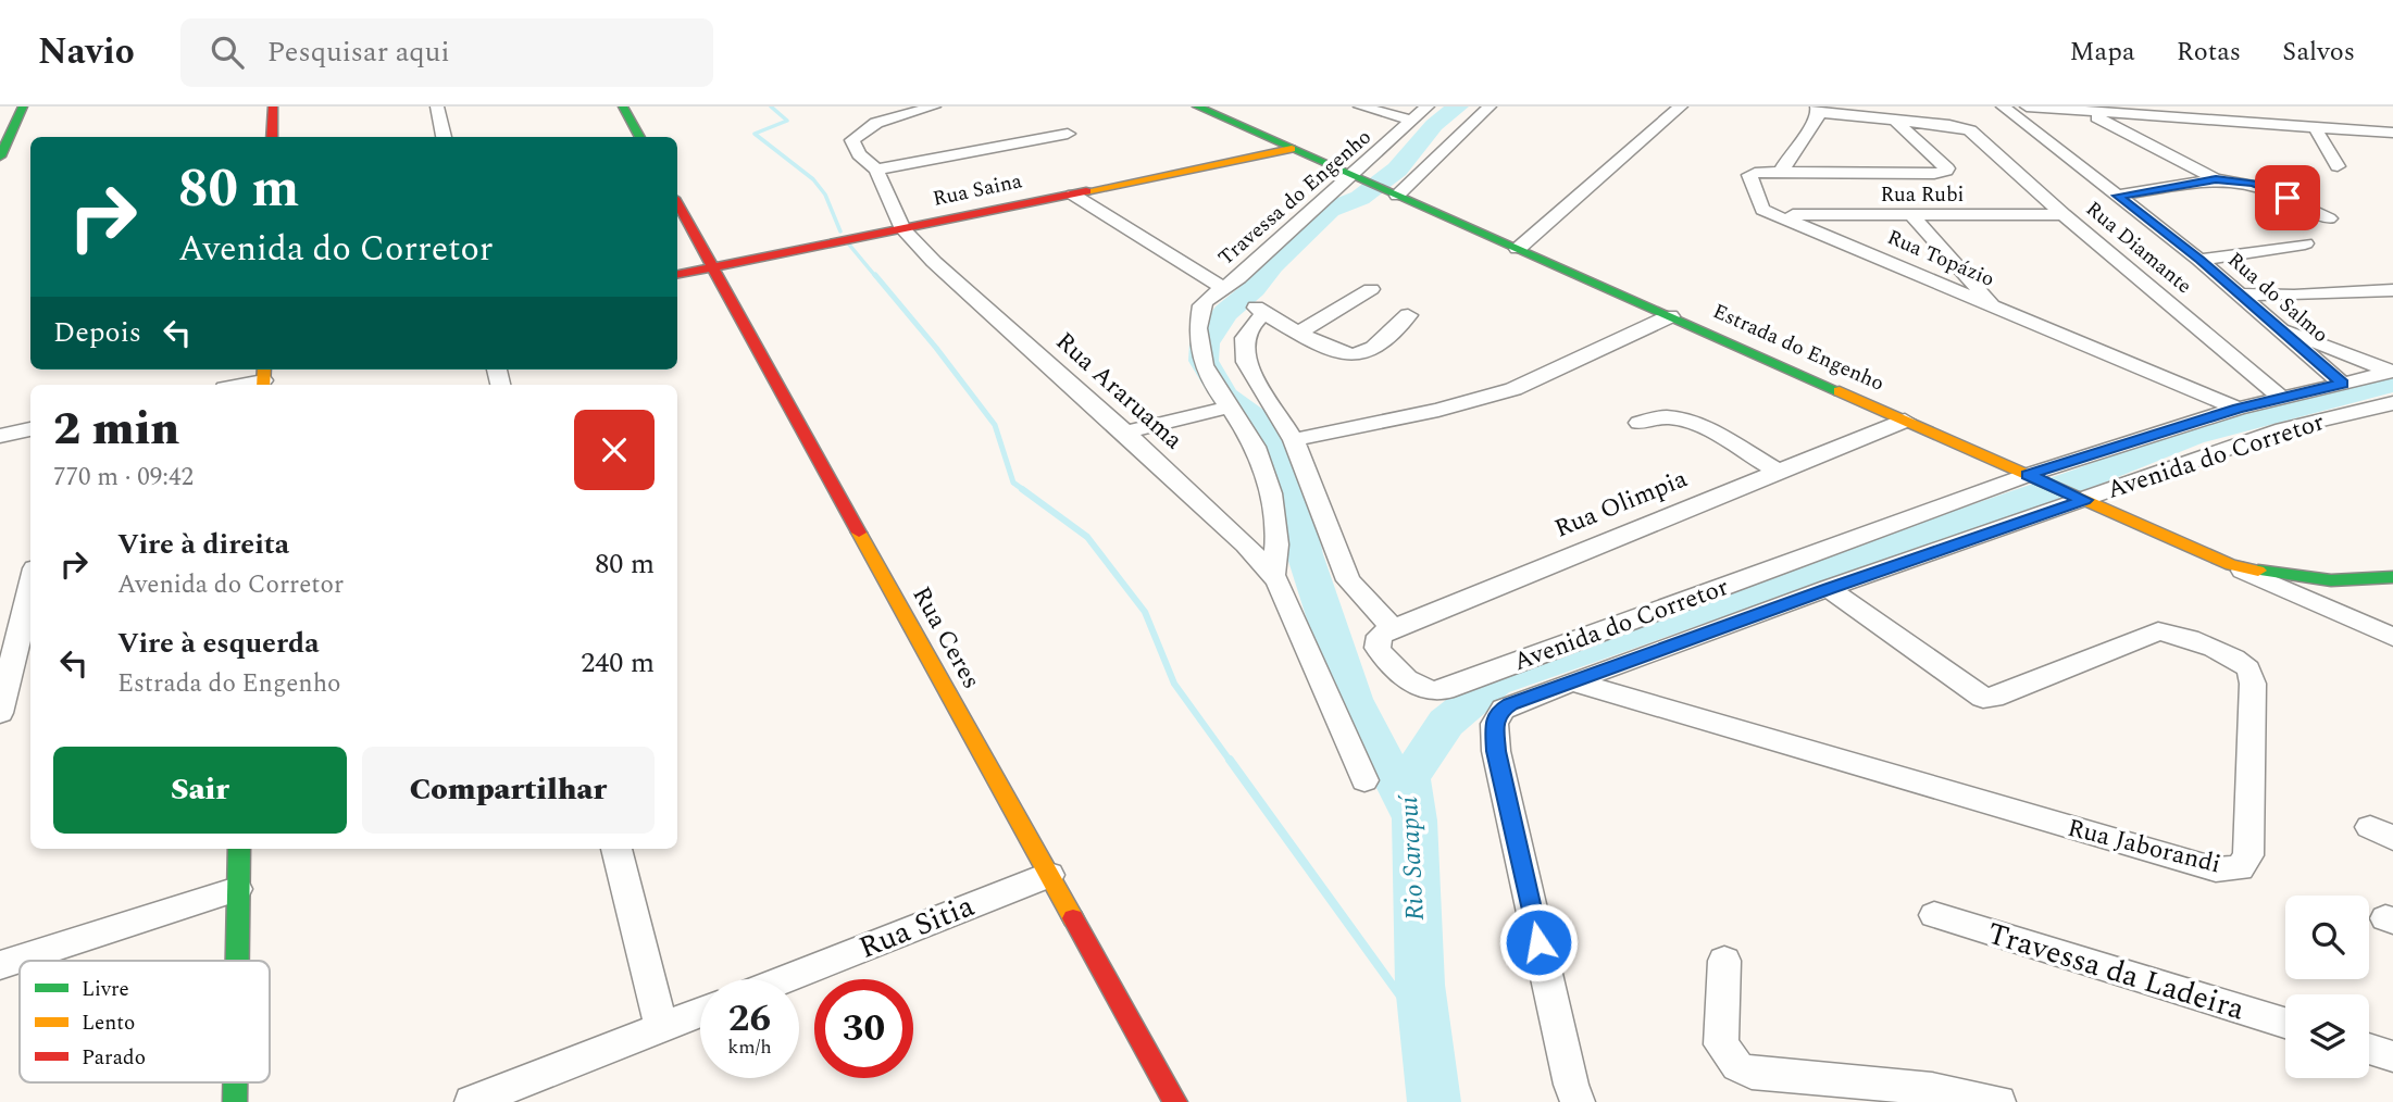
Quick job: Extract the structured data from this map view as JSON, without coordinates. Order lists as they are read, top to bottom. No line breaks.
{"streets":{"street":["Rua Saina","Rua Rubi","Travessa do Engenho","Rua Diamante","Rua Topázio","Rua do Salmo","Estrada do Engenho","Rua Araruama","Avenida do Corretor","Rua Olimpia","Rua Ceres","Rua Jaborandi","Rua Sitia","Travessa da Ladeira"]},"crossings":[["Rua Saina","Estrada do Engenho"],["Rua Saina","Rua Araruama"],["Rua Saina","Rua Ceres"],["Rua Rubi","Rua Diamante"],["Rua Rubi","Rua Topázio"],["Travessa do Engenho","Estrada do Engenho"],["Travessa do Engenho","Rua Araruama"],["Rua Diamante","Avenida do Corretor"],["Rua Topázio","Avenida do Corretor"],["Rua do Salmo","Avenida do Corretor"],["Estrada do Engenho","Avenida do Corretor"],["Estrada do Engenho","Rua Olimpia"],["Avenida do Corretor","Rua Olimpia"],["Avenida do Corretor","Rua Jaborandi"],["Rua Ceres","Rua Sitia"]],"water":["Rio Sarapuí"],"legend":["Livre","Lento","Parado"],"page":{"header":"Navio","search":"Pesquisar aqui","nav":["Mapa","Rotas","Salvos"],"turn":["80 m","Avenida do Corretor"],"then":"Depois","heading":["2 min","770 m · 09:42"],"list":[{"name":"Vire à direita","note":"Avenida do Corretor","value":"80 m"},{"name":"Vire à esquerda","note":"Estrada do Engenho","value":"240 m"}],"buttons":["Sair","Compartilhar"],"speed":"26 km/h","limit":"30"}}
